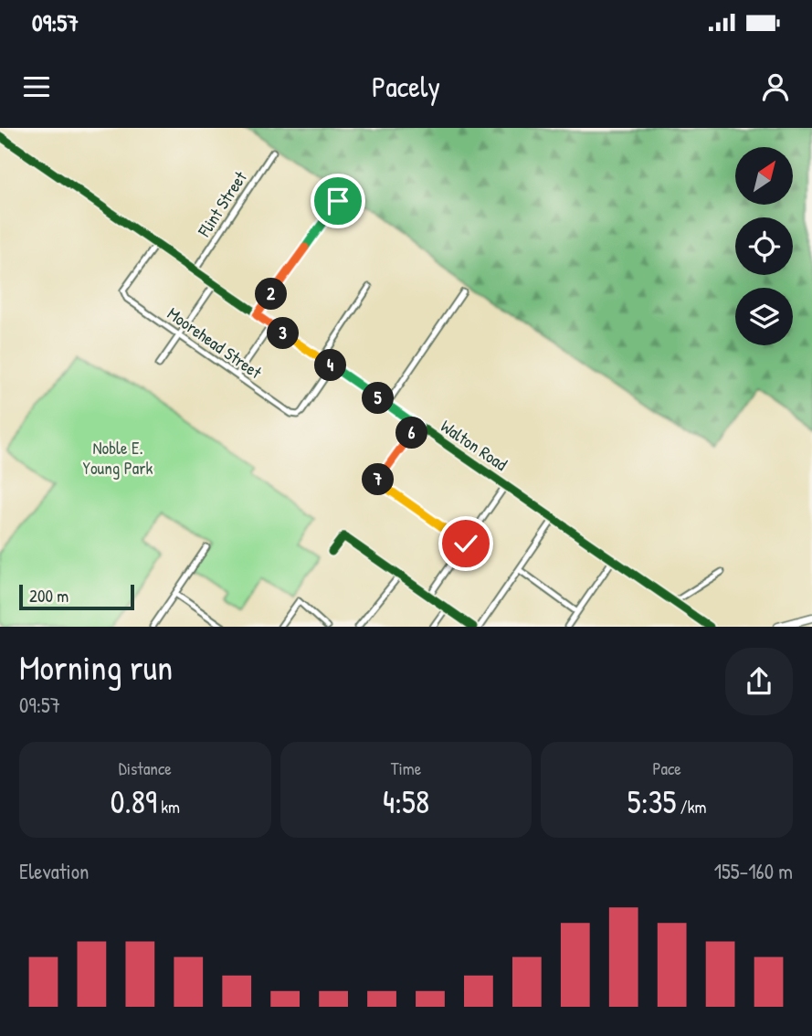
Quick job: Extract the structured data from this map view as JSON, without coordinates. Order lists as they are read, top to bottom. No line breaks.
{"streets":{"street":["Flint Street","Moorehead Street","Walton Road"]},"crossings":[["Flint Street","Walton Road"],["Moorehead Street","Walton Road"]],"parks":["Noble E. Young Park"],"scale_bar":"200 m","north":"top right","page":{"status":"09:57","header":"Pacely","pins":["2","3","4","5","6","7"],"scale":"200 m","heading":["Morning run","09:57"],"stats":[["Distance","0.89 km"],["Time","4:58"],["Pace","5:35 /km"]],"chart":["Elevation","155–160 m"]}}
